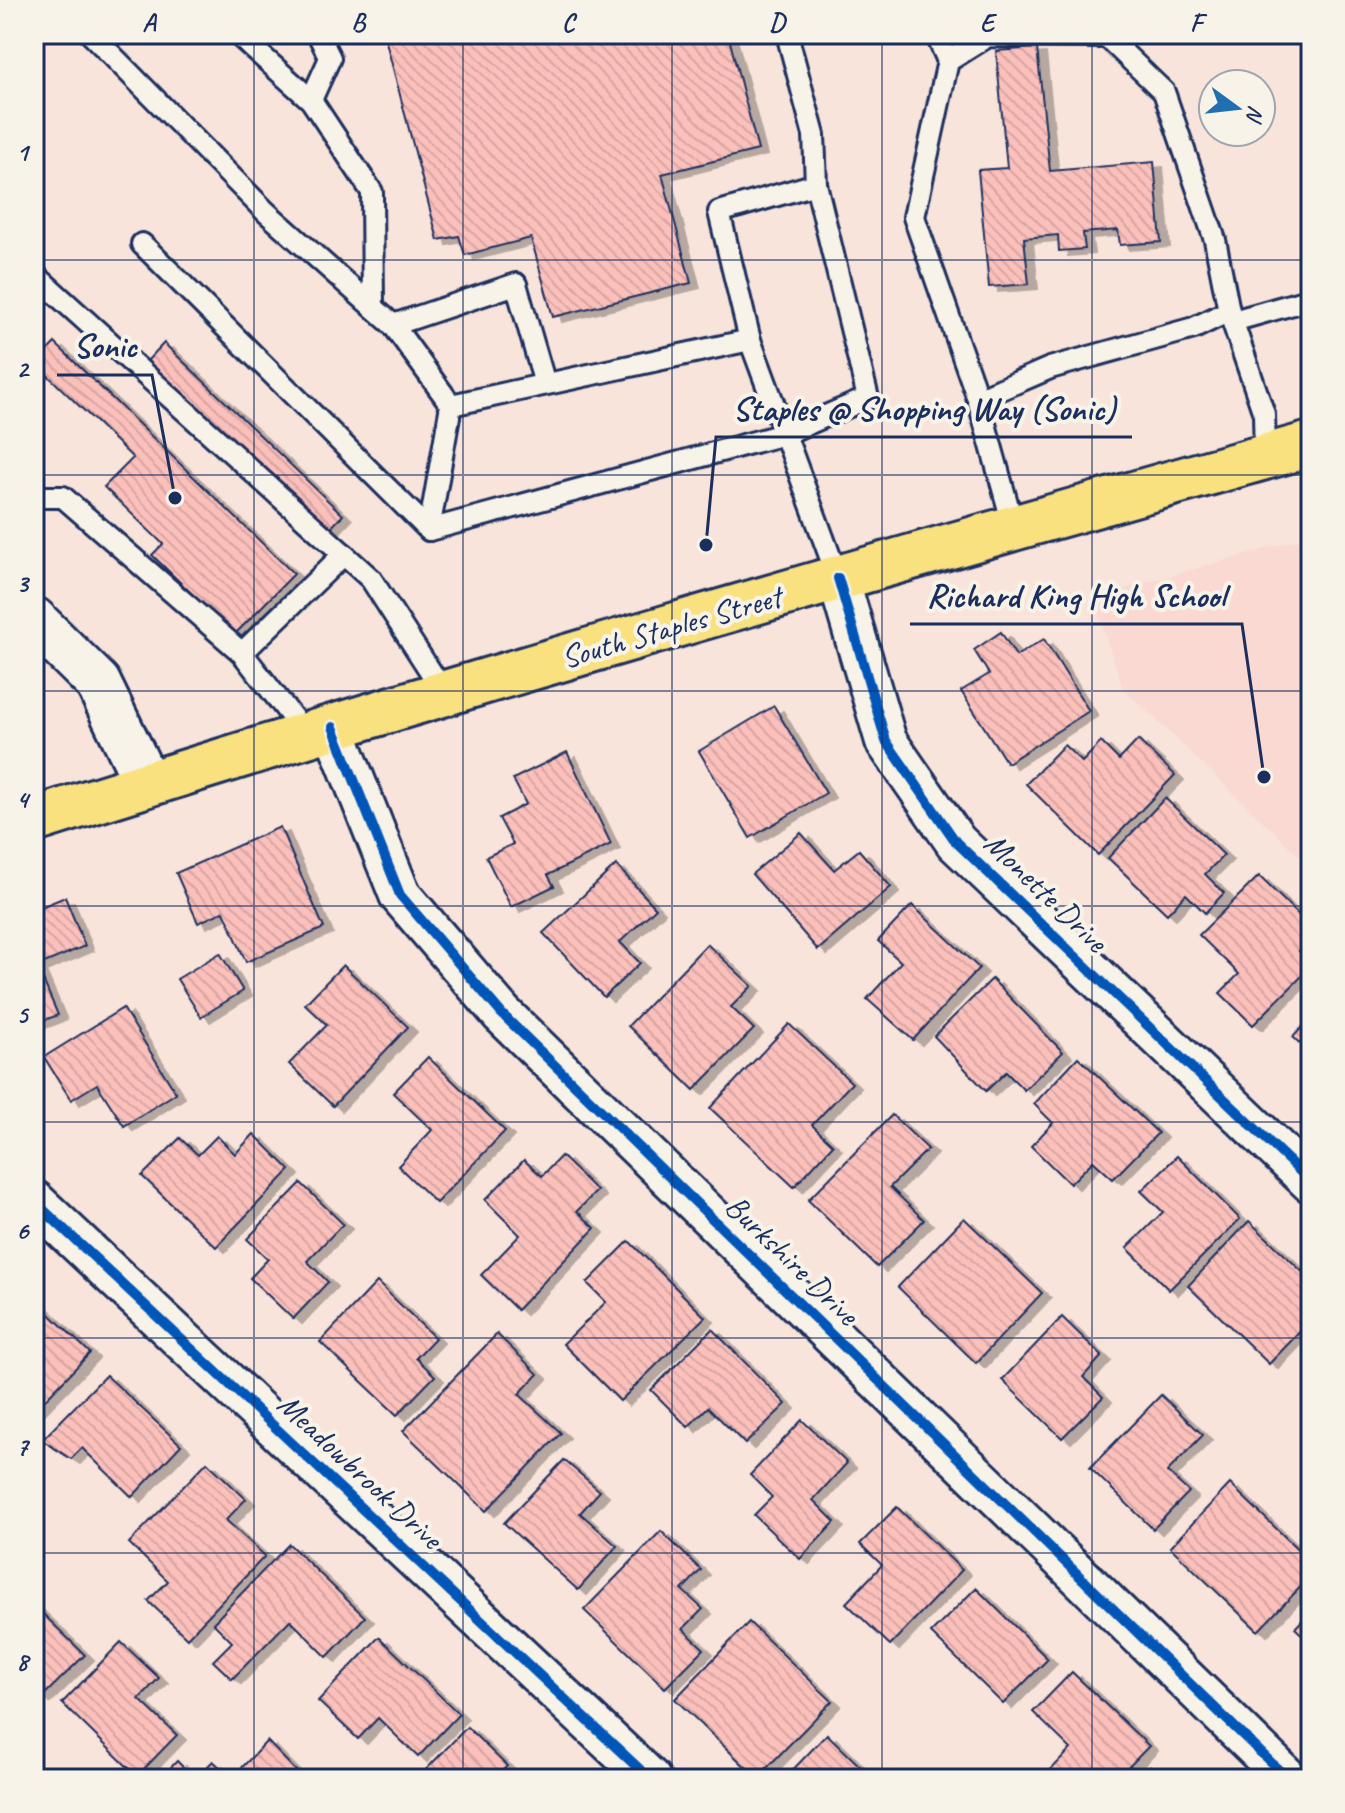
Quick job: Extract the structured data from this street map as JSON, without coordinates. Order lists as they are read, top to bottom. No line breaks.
{"streets":{"main road":["South Staples Street"],"street":["Monette Drive","Burkshire Drive","Meadowbrook Drive"]},"crossings":[["South Staples Street","Monette Drive"],["South Staples Street","Burkshire Drive"]],"places":["Sonic","Staples @ Shopping Way (Sonic)","Richard King High School"],"north":"right","grid":{"columns":["A","B","C","D","E","F"],"rows":["1","2","3","4","5","6","7","8"]}}
